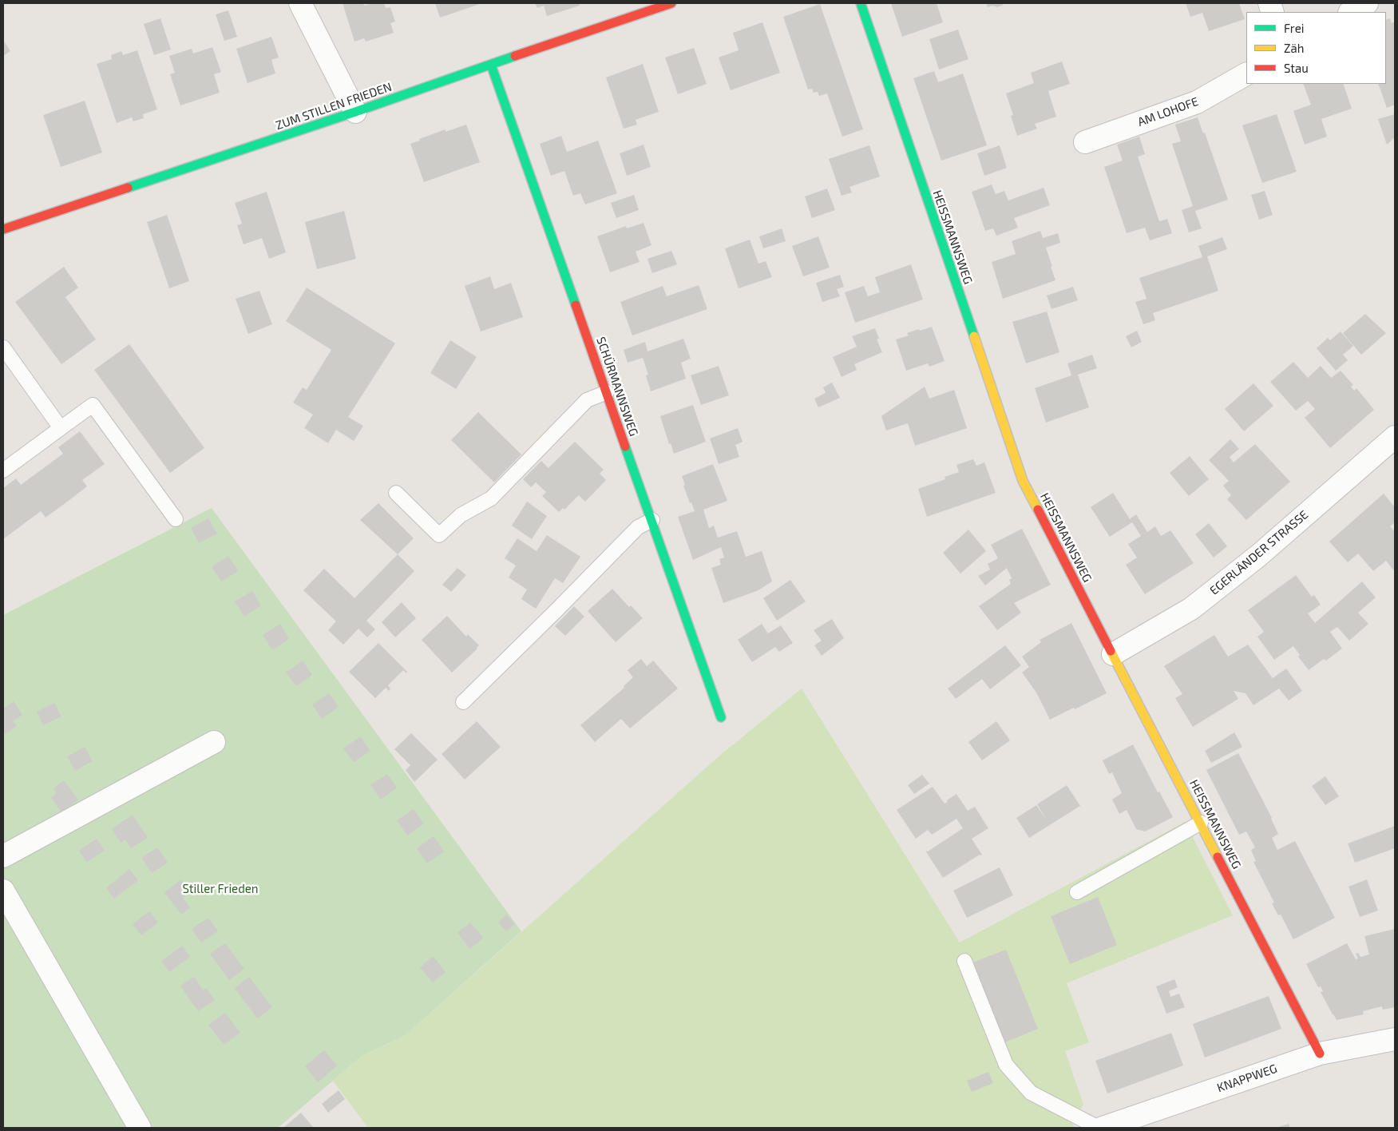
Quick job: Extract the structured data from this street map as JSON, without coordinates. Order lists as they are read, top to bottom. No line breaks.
{"streets":{"street":["ZUM STILLEN FRIEDEN","AM LOHOFE","HEISSMANNSWEG","SCHÜRMANNSWEG","EGERLÄNDER STRASSE","KNAPPWEG"]},"crossings":[["ZUM STILLEN FRIEDEN","SCHÜRMANNSWEG"],["HEISSMANNSWEG","EGERLÄNDER STRASSE"],["HEISSMANNSWEG","KNAPPWEG"]],"parks":["Stiller Frieden"],"legend":["Frei","Zäh","Stau"]}
